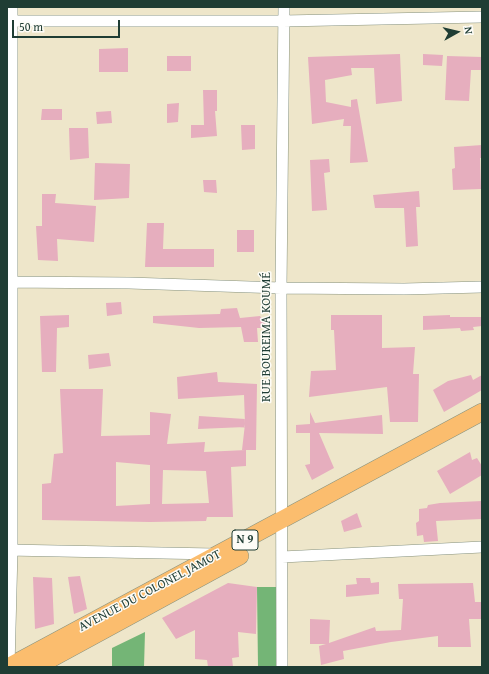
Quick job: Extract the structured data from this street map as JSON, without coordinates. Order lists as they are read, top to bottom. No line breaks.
{"streets":{"main road":["N 9","AVENUE DU COLONEL JAMOT"],"street":["RUE BOUREIMA KOUMÉ"]},"crossings":[["RUE BOUREIMA KOUMÉ","AVENUE DU COLONEL JAMOT"]],"scale_bar":"50 m","north":"right"}
